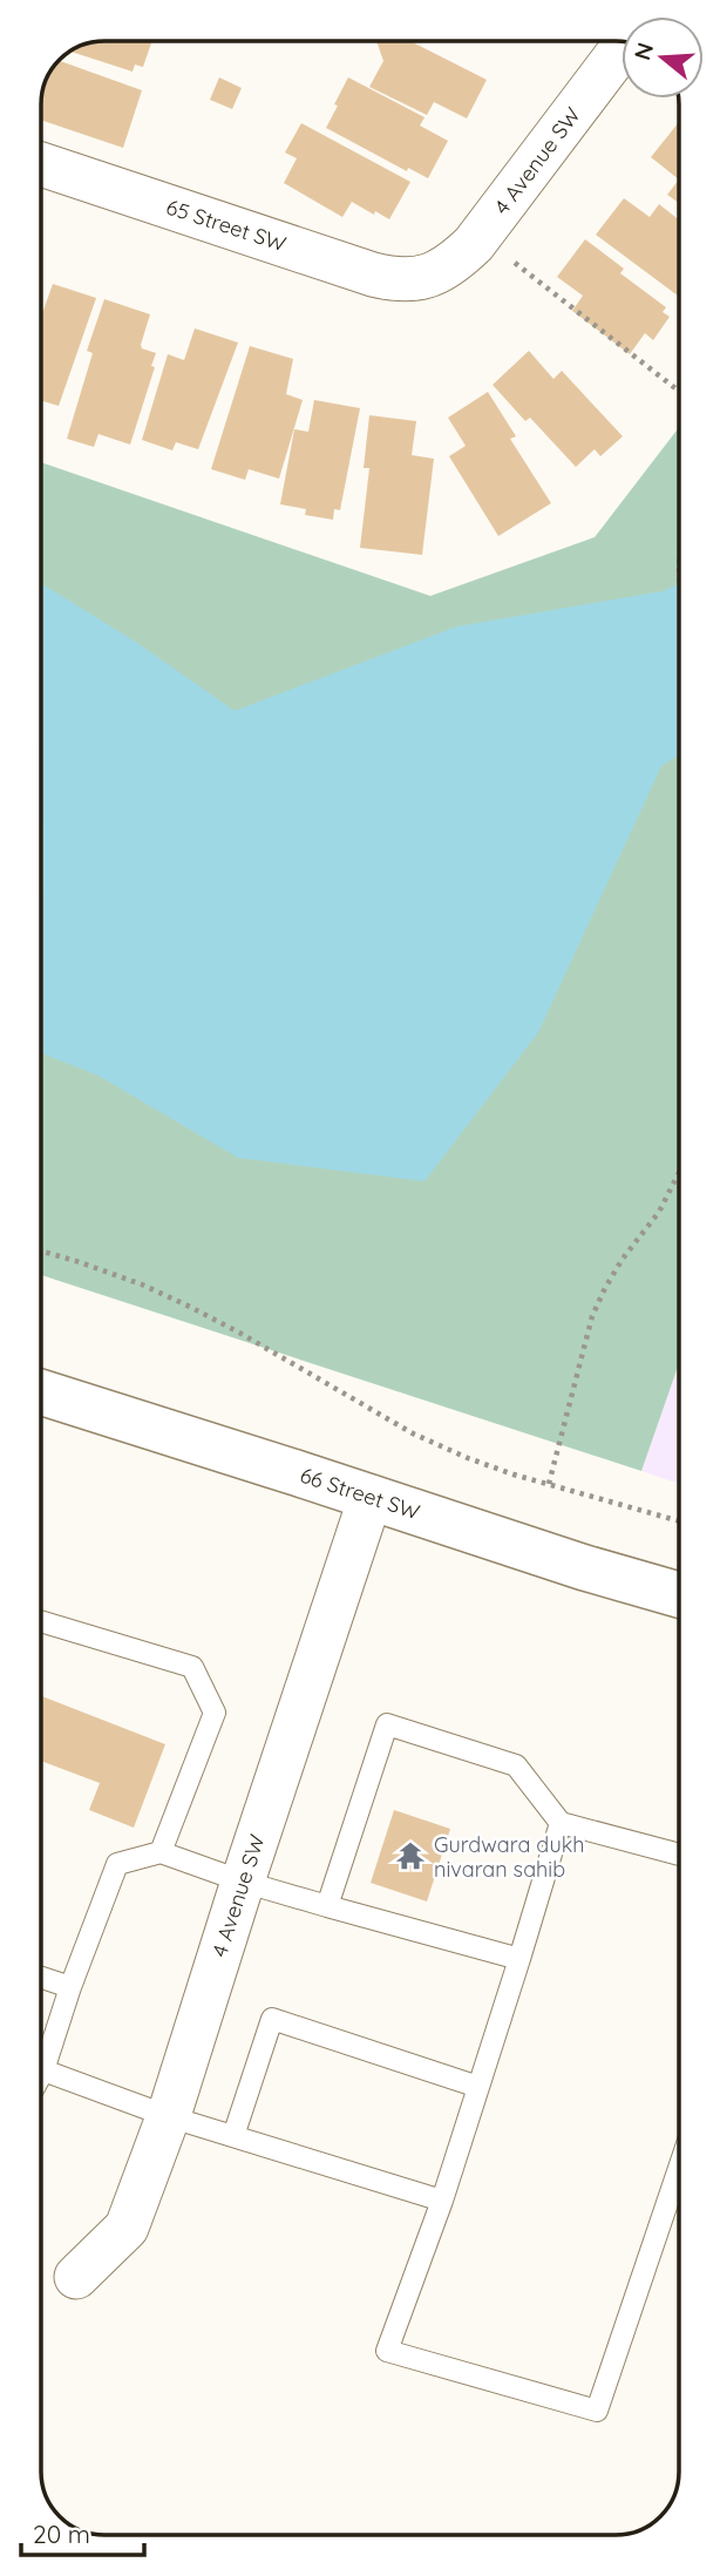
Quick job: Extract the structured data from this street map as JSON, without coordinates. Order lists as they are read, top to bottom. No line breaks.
{"streets":{"main road":["66 Street SW"],"street":["4 Avenue SW","65 Street SW"]},"crossings":[["4 Avenue SW","65 Street SW"],["4 Avenue SW","66 Street SW"]],"places":{"temple":["Gurdwara dukh nivaran sahib"]},"scale_bar":"20 m","north":"left"}
